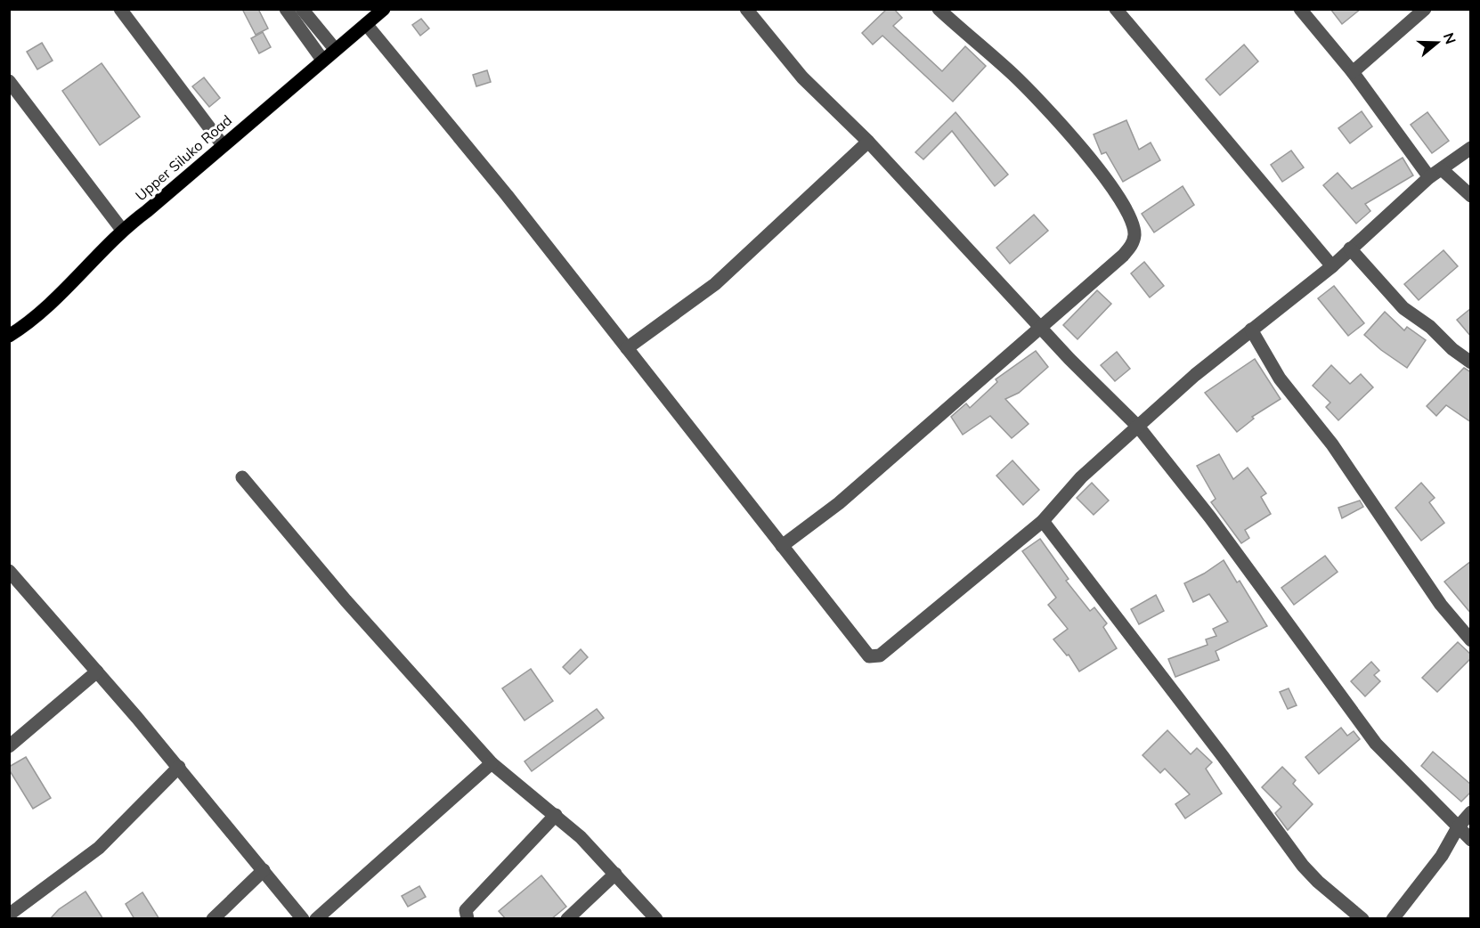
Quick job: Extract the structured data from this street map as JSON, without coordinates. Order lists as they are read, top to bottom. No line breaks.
{"streets":{"main road":["Upper Siluko Road"]},"north":"right"}
